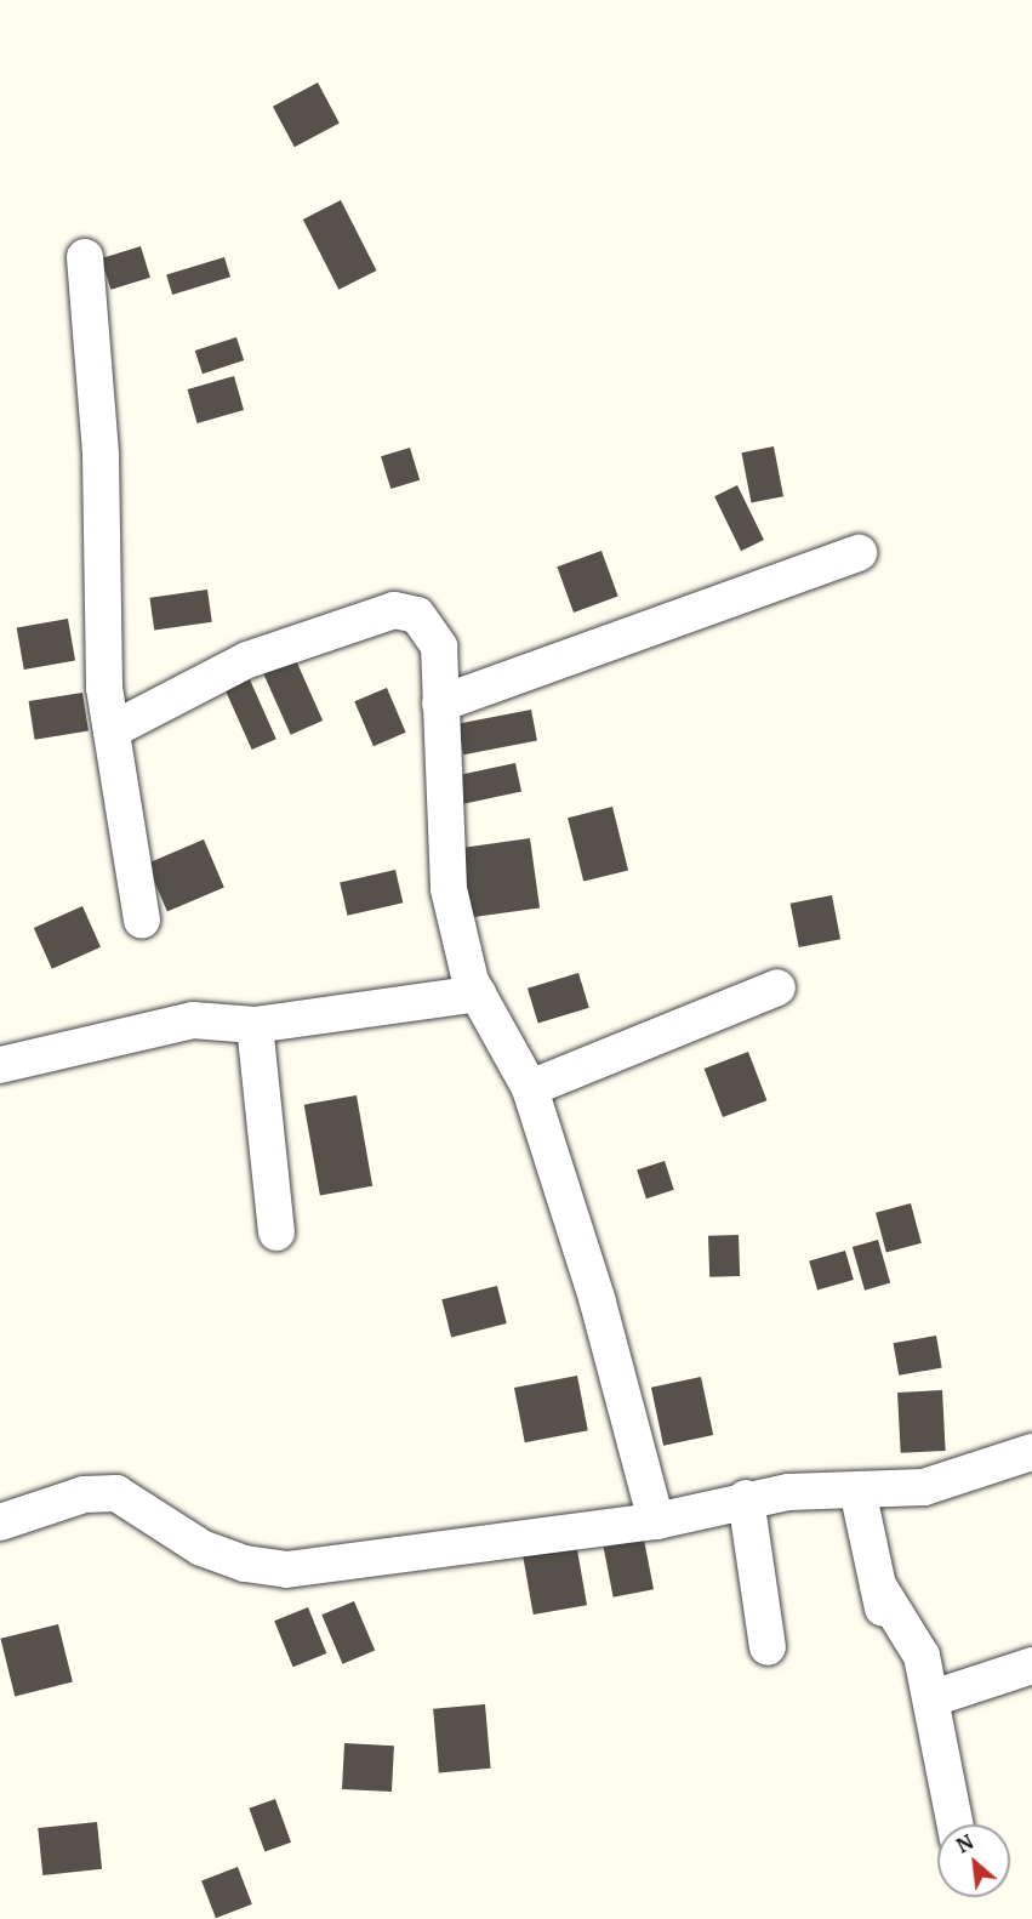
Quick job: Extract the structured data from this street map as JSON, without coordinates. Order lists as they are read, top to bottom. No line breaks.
{"north":"top left"}
